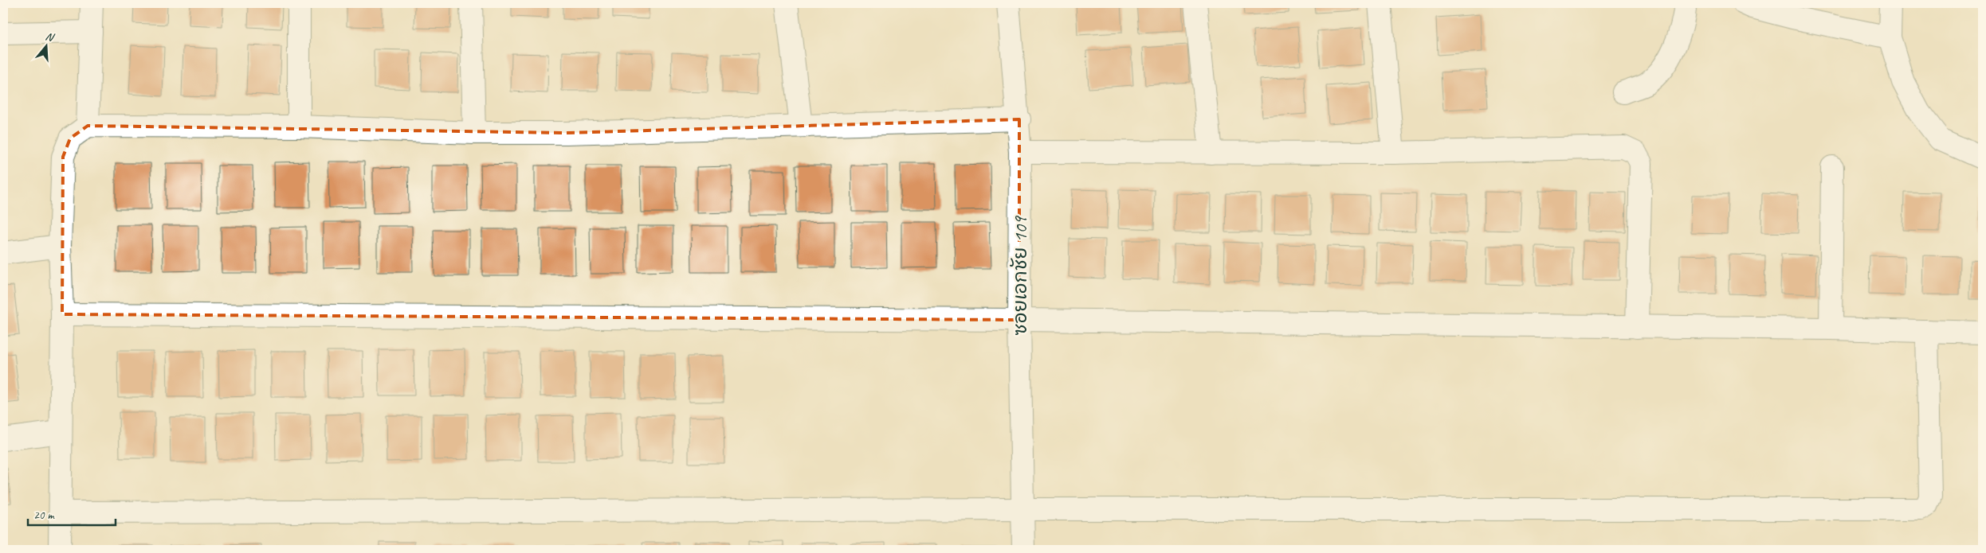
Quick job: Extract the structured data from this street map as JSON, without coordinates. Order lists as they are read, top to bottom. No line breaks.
{"streets":{"street":["ซอยเอกชัย 109"]},"scale_bar":"20 m","north":"top"}
